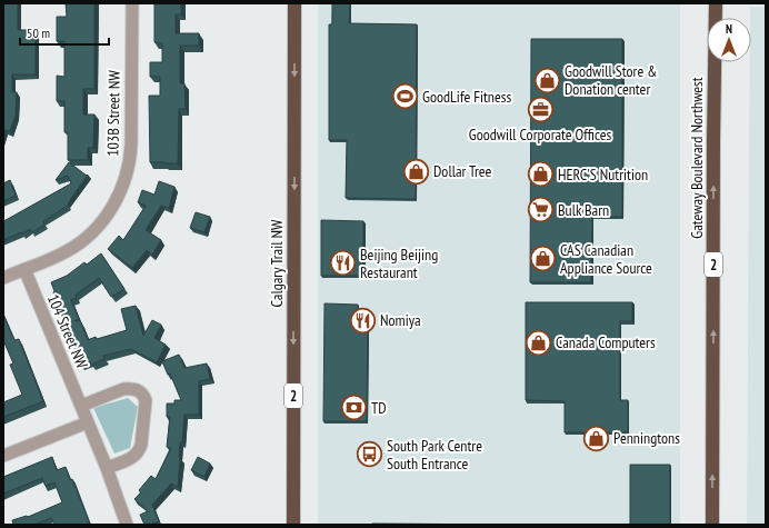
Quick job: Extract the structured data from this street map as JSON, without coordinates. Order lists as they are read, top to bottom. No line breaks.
{"streets":{"highway":["Gateway Boulevard Northwest","Calgary Trail NW","2"],"street":["103B Street NW","104 Street NW"]},"crossings":[["103B Street NW","104 Street NW"]],"one_way":["Gateway Boulevard Northwest","Calgary Trail NW"],"places":{"shop":["Goodwill Store & Donation center","Dollar Tree","HERC'S Nutrition","CAS Canadian Appliance Source","Canada Computers","Penningtons"],"sports":["GoodLife Fitness"],"office":["Goodwill Corporate Offices"],"supermarket":["Bulk Barn"],"restaurant":["Beijing Beijing Restaurant","Nomiya"],"bank":["TD"],"bus stop":["South Park Centre South Entrance"]},"scale_bar":"50 m","north":"top"}
